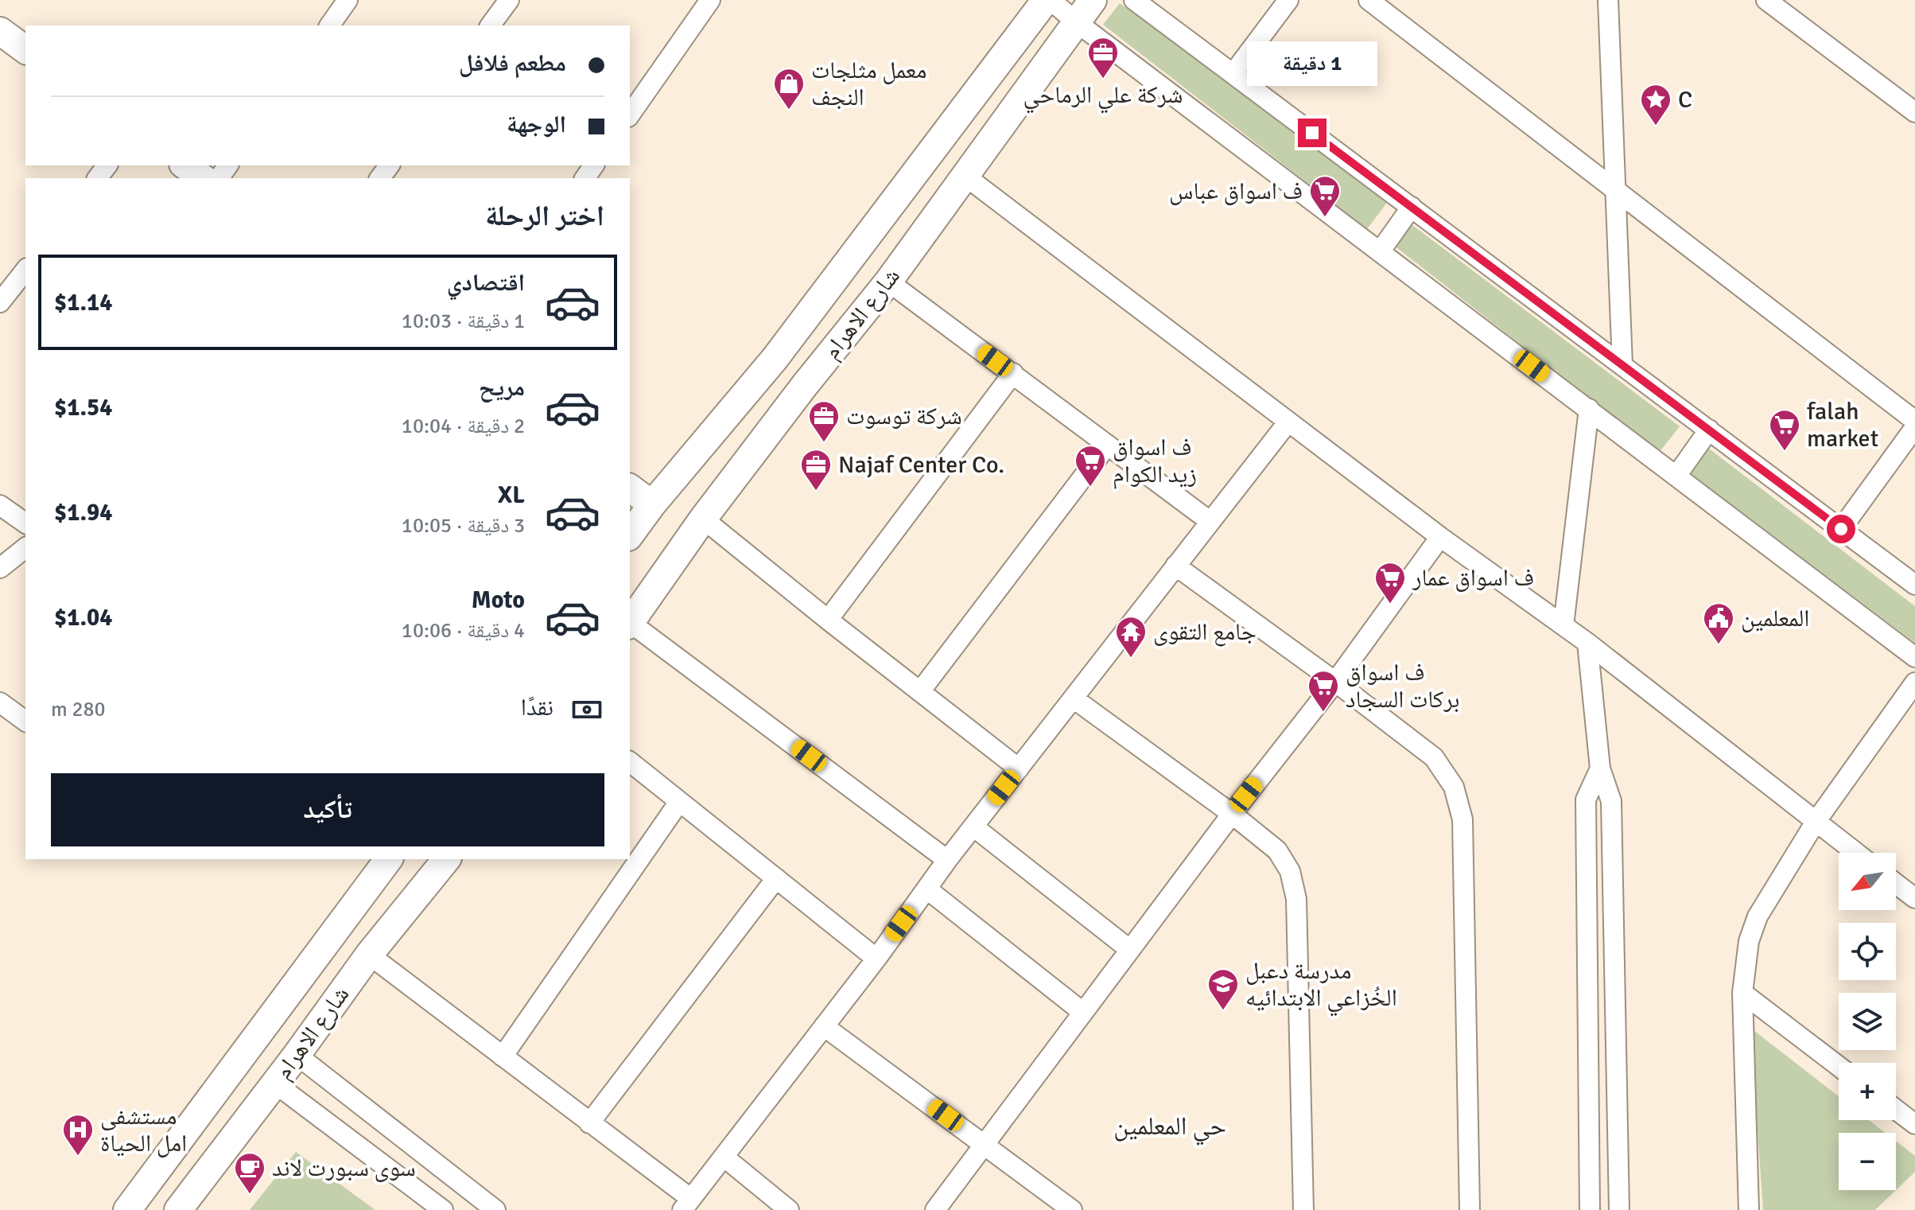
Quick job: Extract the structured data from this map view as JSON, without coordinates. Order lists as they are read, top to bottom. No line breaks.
{"streets":{"main road":["شارع الاهرام"]},"districts":["حي المعلمین"],"places":{"office":["شركة علي الرماحي","شركة توسوت","Najaf Center Co."],"shop":["معمل مثلجات النجف"],"place":["C"],"supermarket":["ف اسواق عباس","falah market","ف اسواق زيد الكوام","ف اسواق عمار","ف اسواق بركات السجاد"],"public building":["المعلمين"],"temple":["جامع التقوى"],"school or university":["مدرسة دعبل الخُزاعي الابتدائيه"],"hospital":["مستشفى امل الحياة"],"cafe":["سوى سبورت لاند"]},"north":"bottom left","page":{"banner":["مطعم فلافل","الوجهة"],"bubble":"1 دقيقة","heading":"اختر الرحلة","list":[{"name":"اقتصادي","note":"1 دقيقة · 10:03","value":"$1.14"},{"name":"مريح","note":"2 دقيقة · 10:04","value":"$1.54"},{"name":"XL","note":"3 دقيقة · 10:05","value":"$1.94"},{"name":"Moto","note":"4 دقيقة · 10:06","value":"$1.04"}],"pay":["نقدًا","280 m"],"buttons":"تأكيد","map_buttons":["+","−"]}}
